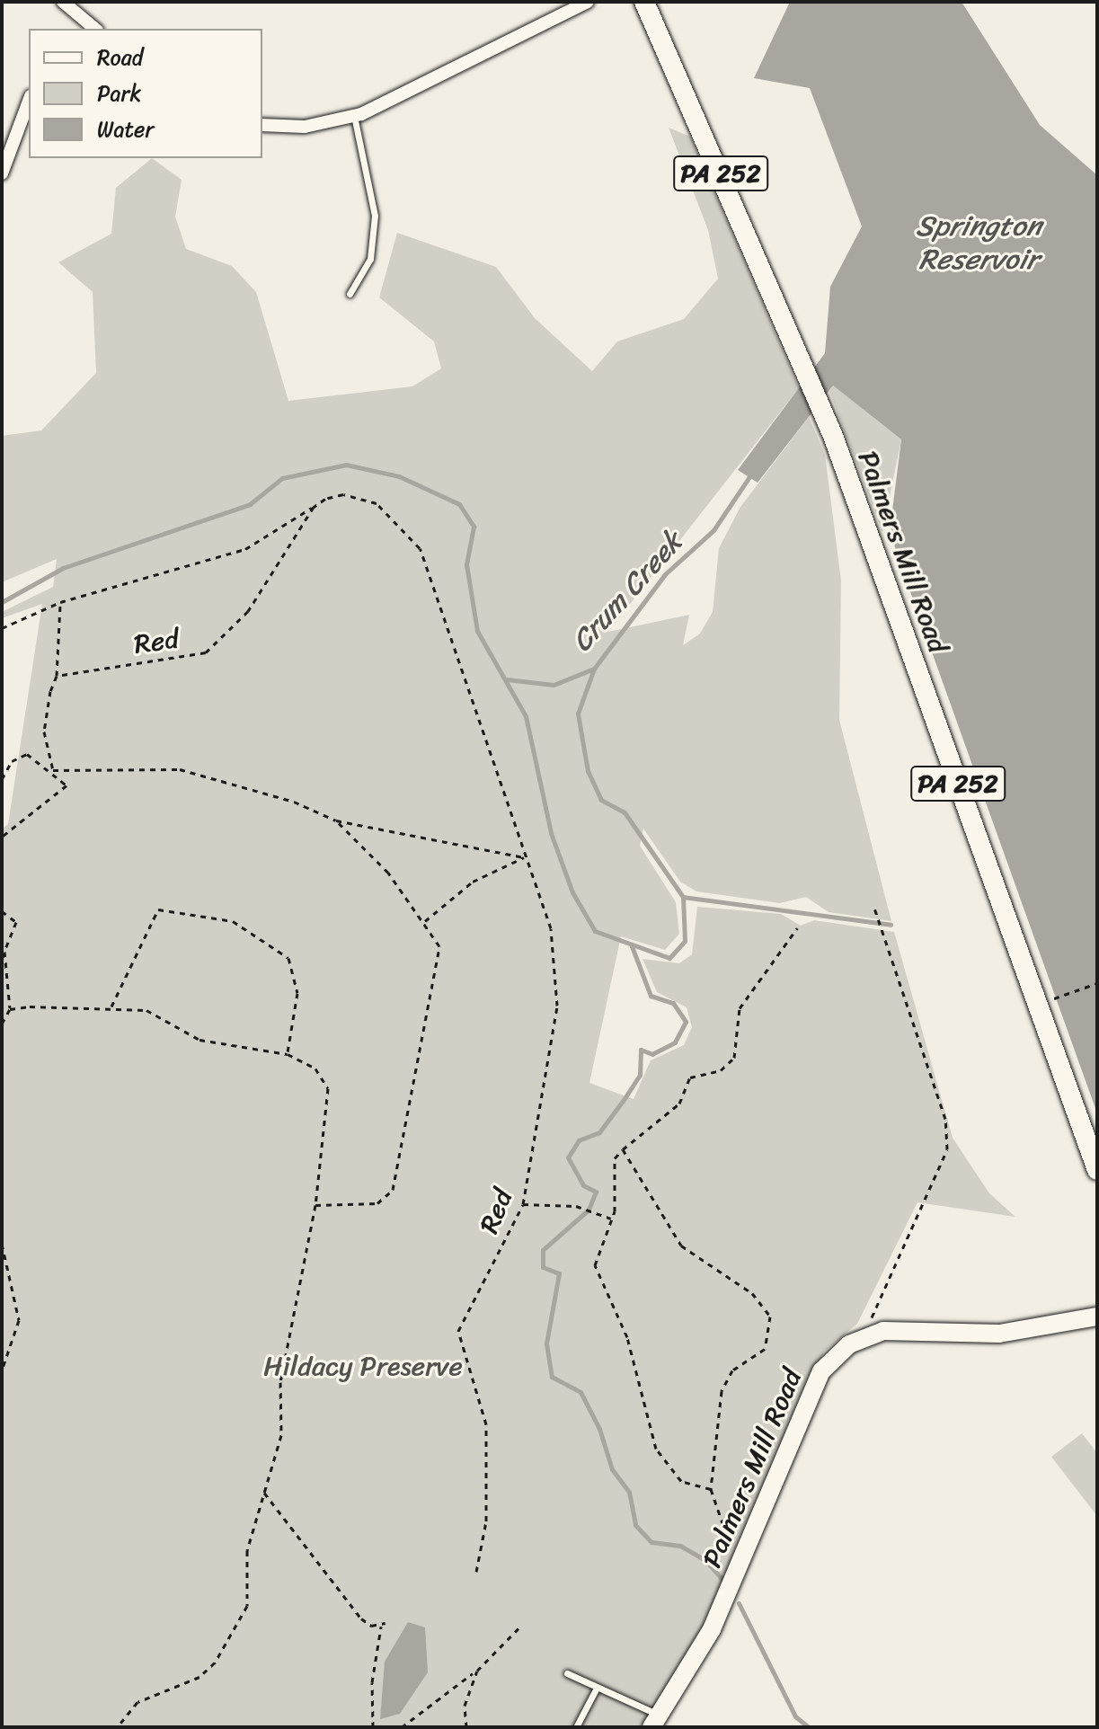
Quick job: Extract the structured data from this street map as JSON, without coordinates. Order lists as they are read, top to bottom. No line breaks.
{"streets":{"main road":["PA 252","Palmers Mill Road"],"path":["Red"]},"water":["Springton Reservoir","Crum Creek"],"parks":["Hildacy Preserve"],"legend":["Road","Park","Water"]}
